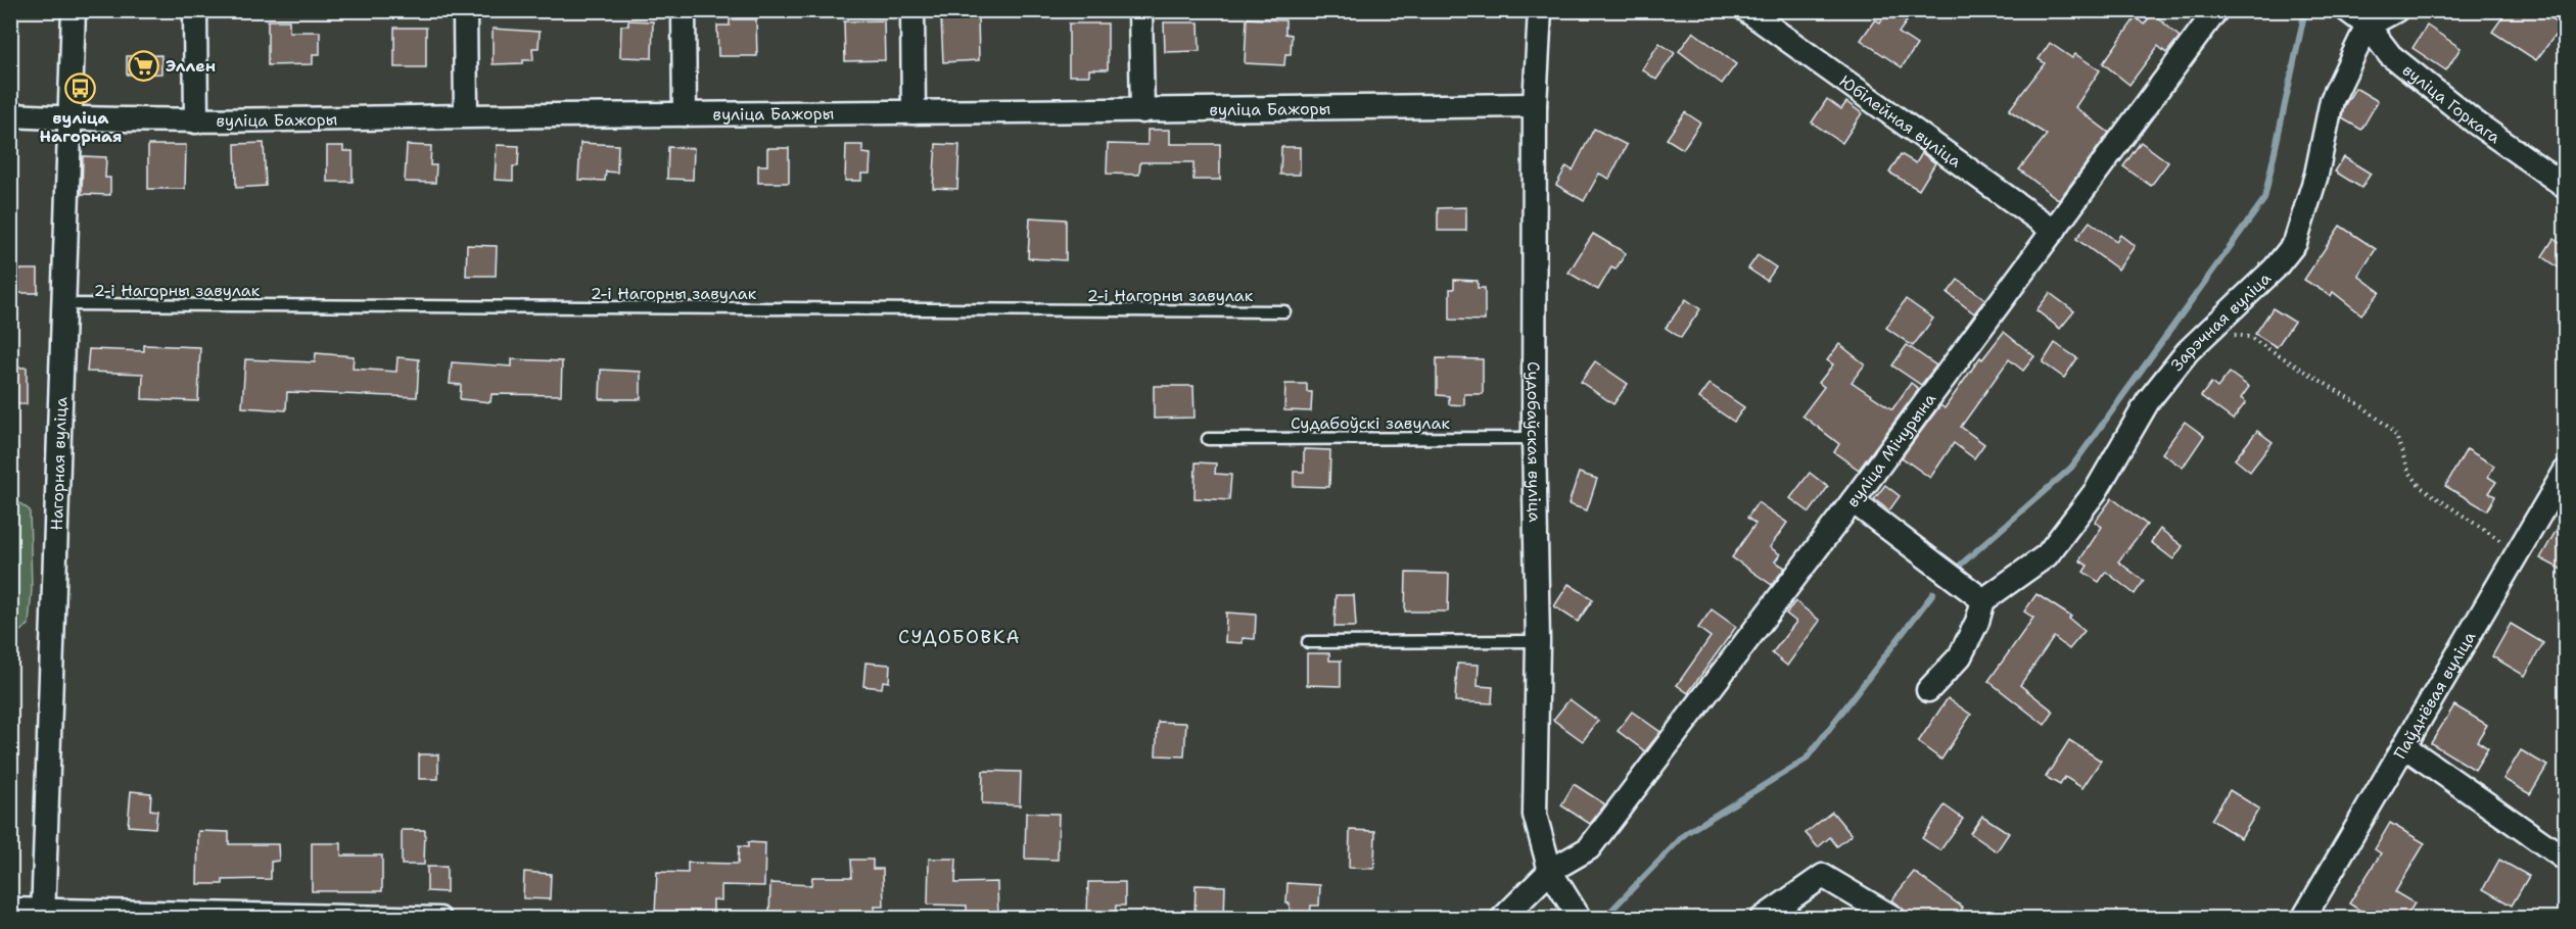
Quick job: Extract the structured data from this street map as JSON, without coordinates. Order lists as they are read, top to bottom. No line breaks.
{"streets":{"street":["вуліца Горкага","вуліца Бажоры","Юбілейная вуліца","Зарэчная вуліца","Судобаўская вуліца","вуліца Мічурына","Нагорная вуліца","Паўднёвая вуліца"],"lane":["2-і Нагорны завулак","Судабоўскі завулак"]},"crossings":[["вуліца Горкага","Зарэчная вуліца"],["вуліца Бажоры","Судобаўская вуліца"],["вуліца Бажоры","Нагорная вуліца"],["Юбілейная вуліца","вуліца Мічурына"],["2-і Нагорны завулак","Нагорная вуліца"],["Судабоўскі завулак","Судобаўская вуліца"],["Судобаўская вуліца","вуліца Мічурына"]],"districts":["СУДОБОВКА"],"places":{"supermarket":["Эллен"],"bus stop":["вуліца Нагорная"]}}
